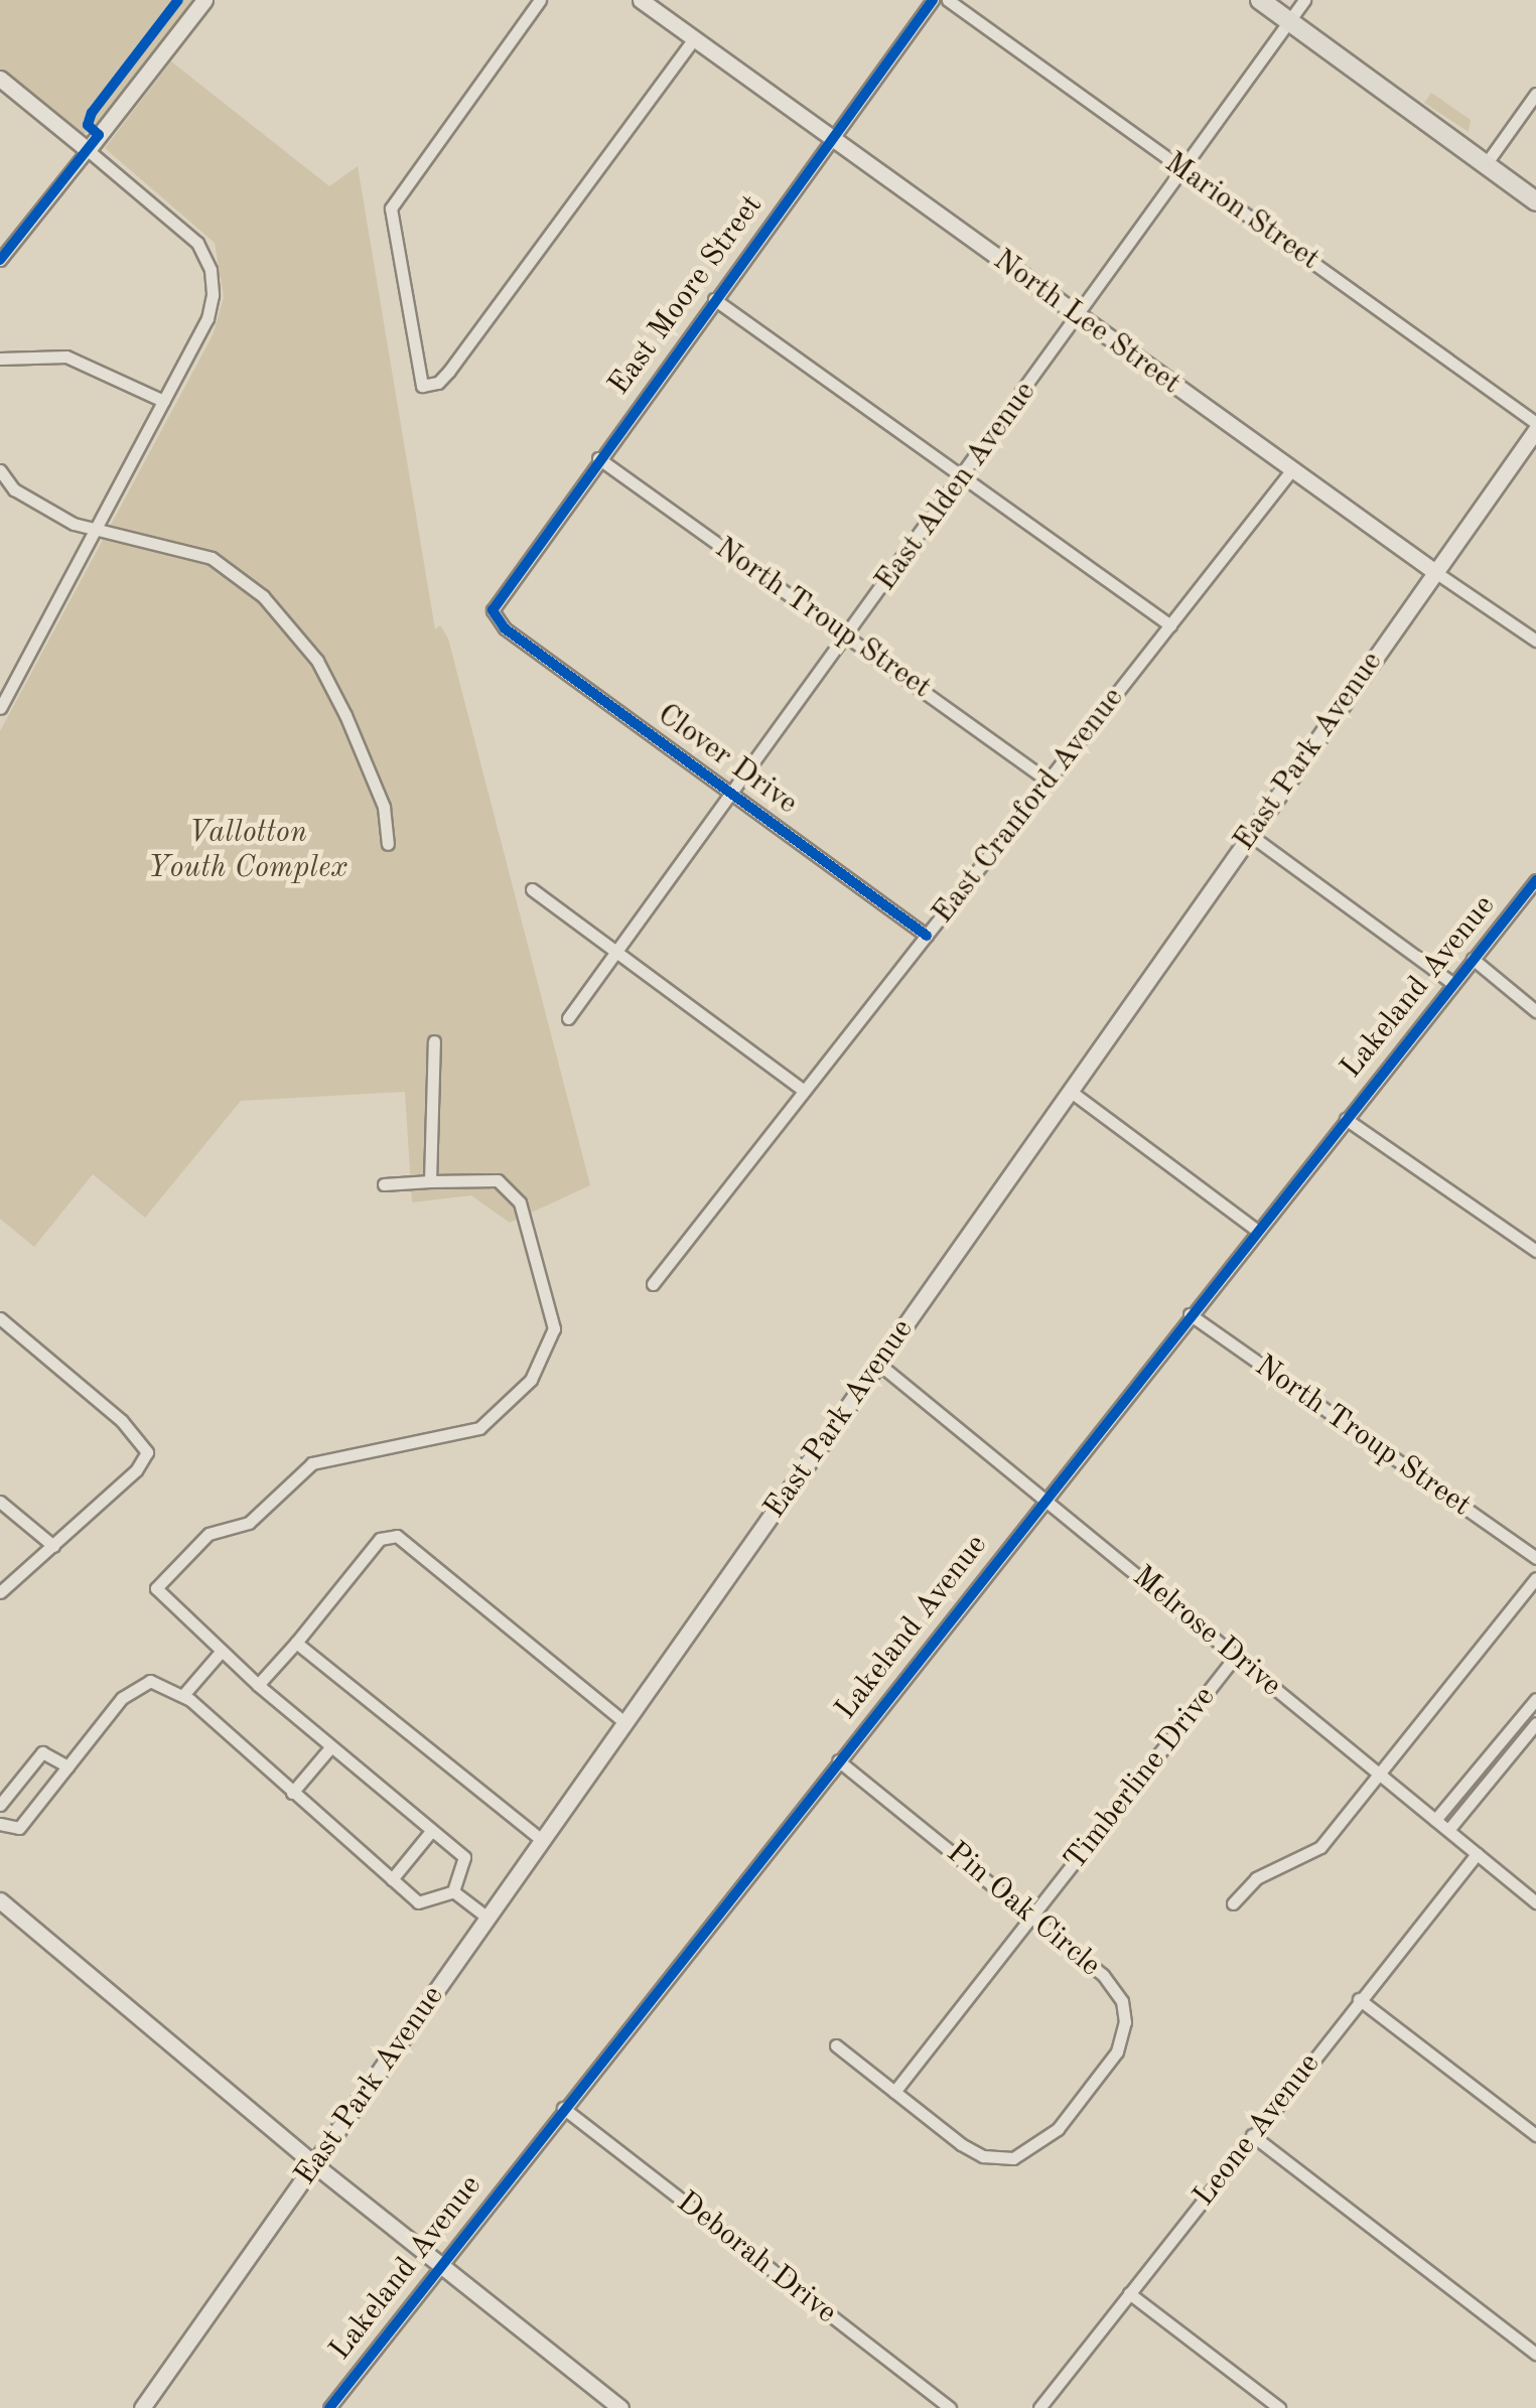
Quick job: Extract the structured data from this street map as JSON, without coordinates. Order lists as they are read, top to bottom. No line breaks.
{"streets":{"main road":["North Lee Street","East Park Avenue"],"street":["Marion Street","East Moore Street","East Alden Avenue","North Troup Street","Clover Drive","East Cranford Avenue","Lakeland Avenue","Melrose Drive","Timberline Drive","Pin Oak Circle","Leone Avenue","Deborah Drive"]},"crossings":[["Marion Street","East Alden Avenue"],["Marion Street","East Park Avenue"],["East Moore Street","North Lee Street"],["East Moore Street","North Troup Street"],["East Moore Street","Clover Drive"],["North Lee Street","East Alden Avenue"],["North Lee Street","East Park Avenue"],["North Lee Street","East Cranford Avenue"],["East Alden Avenue","North Troup Street"],["East Alden Avenue","Clover Drive"],["North Troup Street","East Cranford Avenue"],["North Troup Street","Lakeland Avenue"],["East Park Avenue","Melrose Drive"],["Clover Drive","East Cranford Avenue"],["Lakeland Avenue","Melrose Drive"],["Lakeland Avenue","Pin Oak Circle"],["Lakeland Avenue","Deborah Drive"],["Melrose Drive","Timberline Drive"],["Melrose Drive","Leone Avenue"],["Timberline Drive","Pin Oak Circle"]],"parks":["Vallotton Youth Complex"]}
